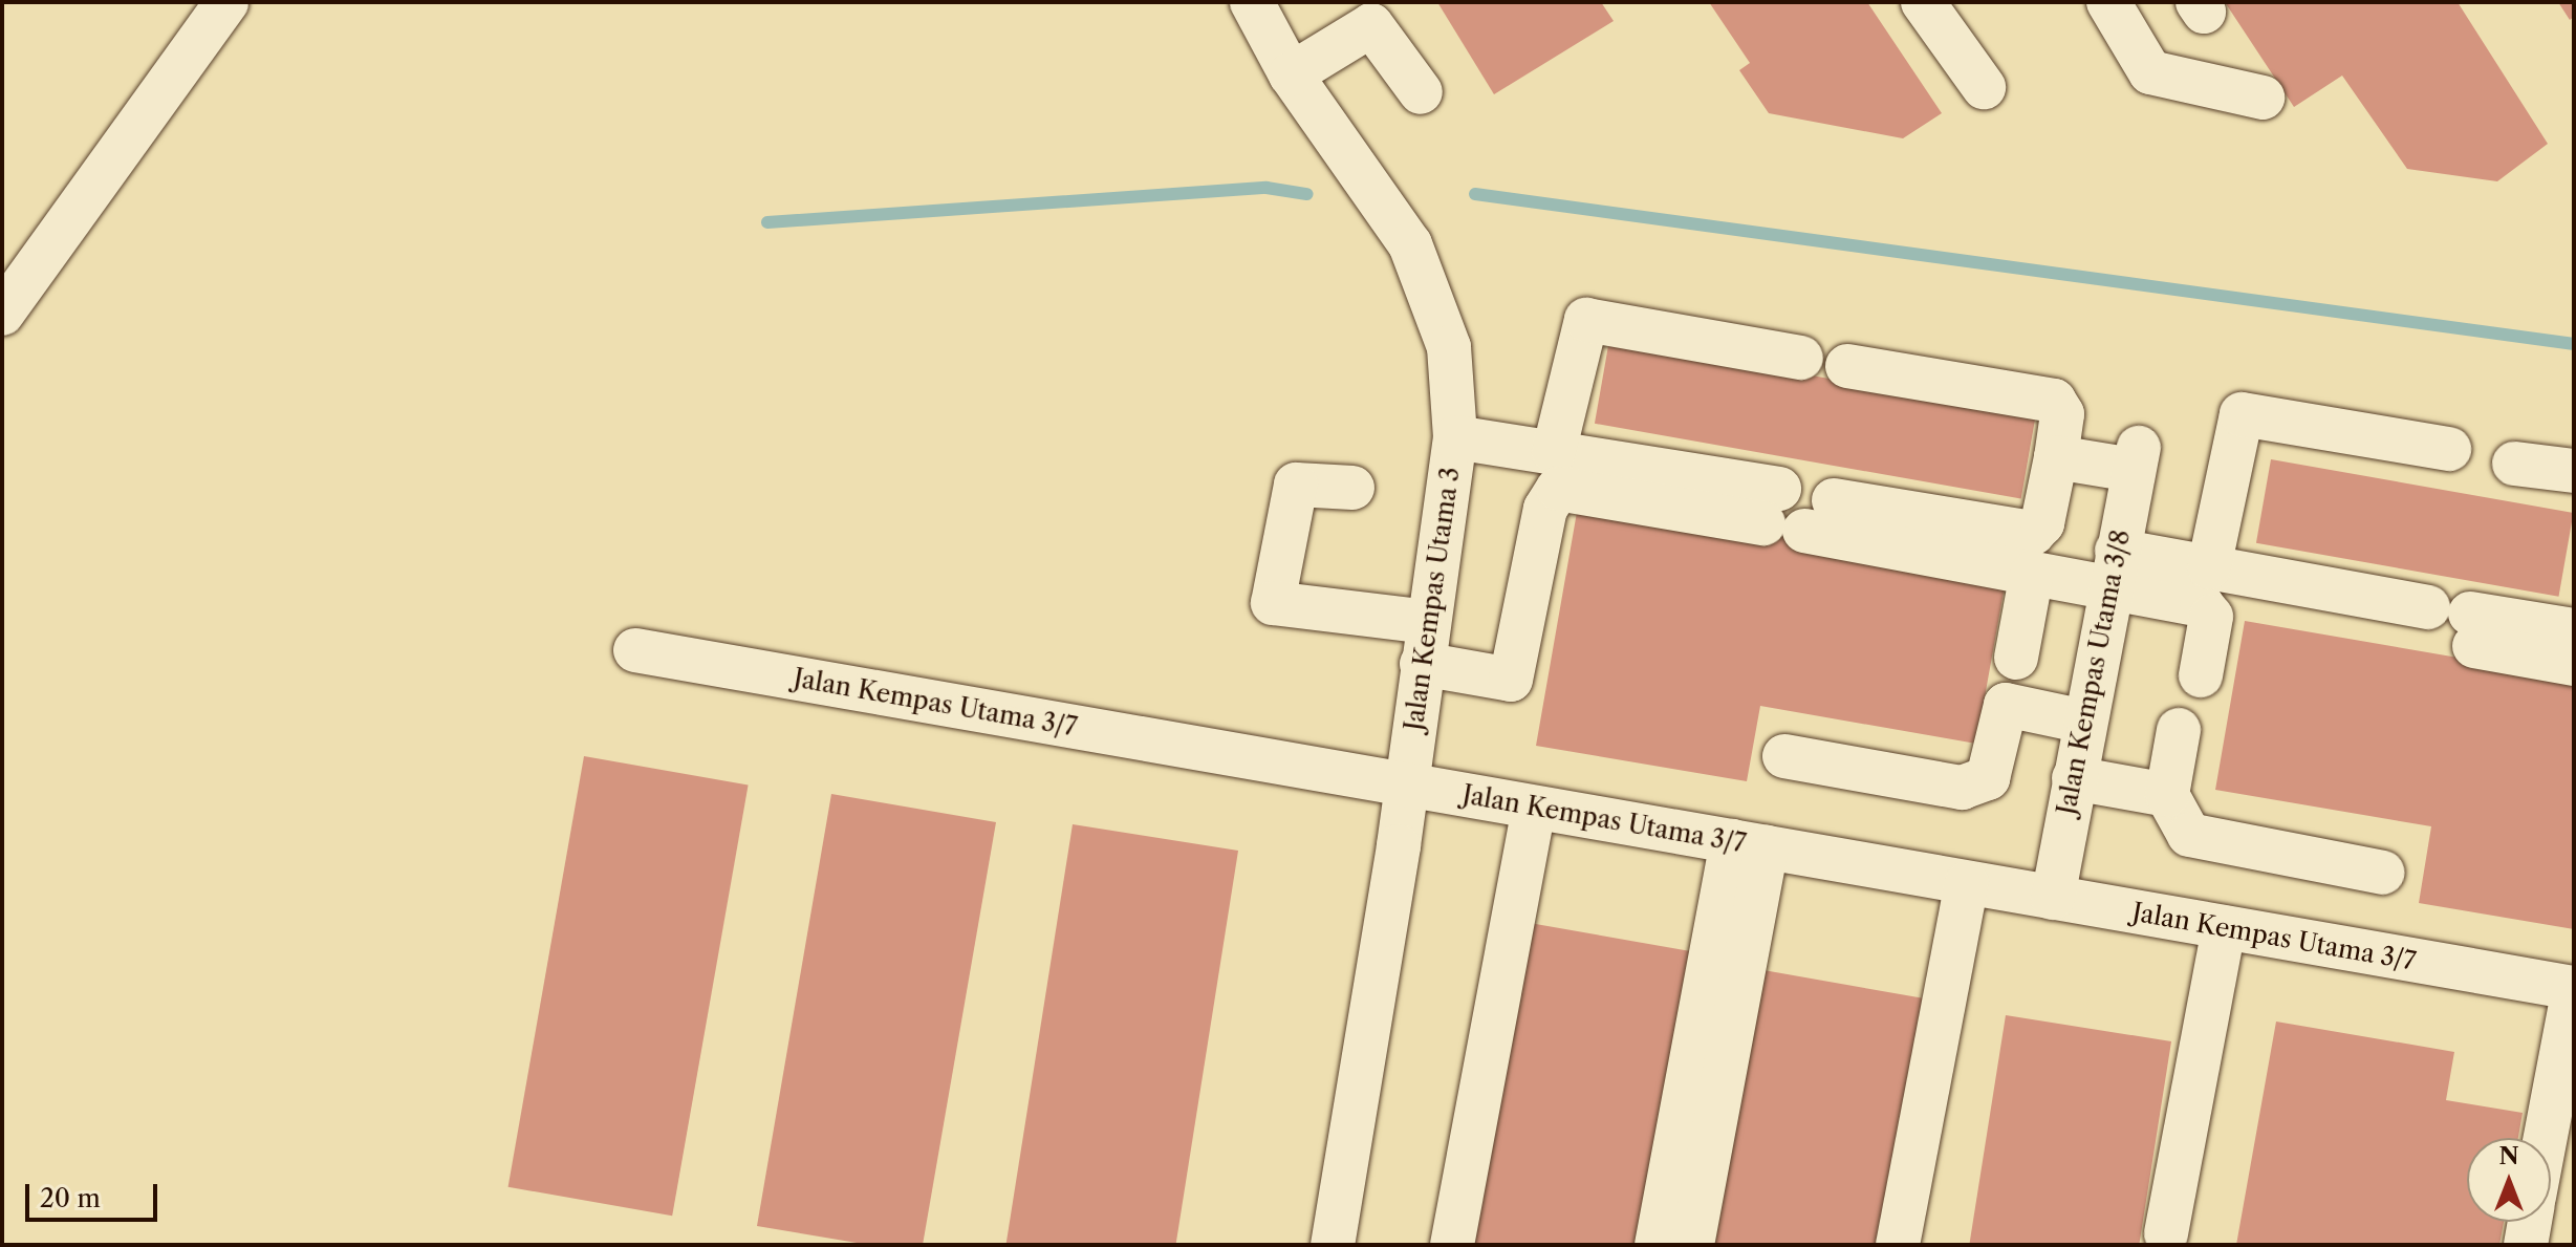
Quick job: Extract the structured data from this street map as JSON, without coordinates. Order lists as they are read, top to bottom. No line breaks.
{"streets":{"street":["Jalan Kempas Utama 3","Jalan Kempas Utama 3/8","Jalan Kempas Utama 3/7"]},"crossings":[["Jalan Kempas Utama 3","Jalan Kempas Utama 3/7"],["Jalan Kempas Utama 3/8","Jalan Kempas Utama 3/7"]],"scale_bar":"20 m","north":"top"}
